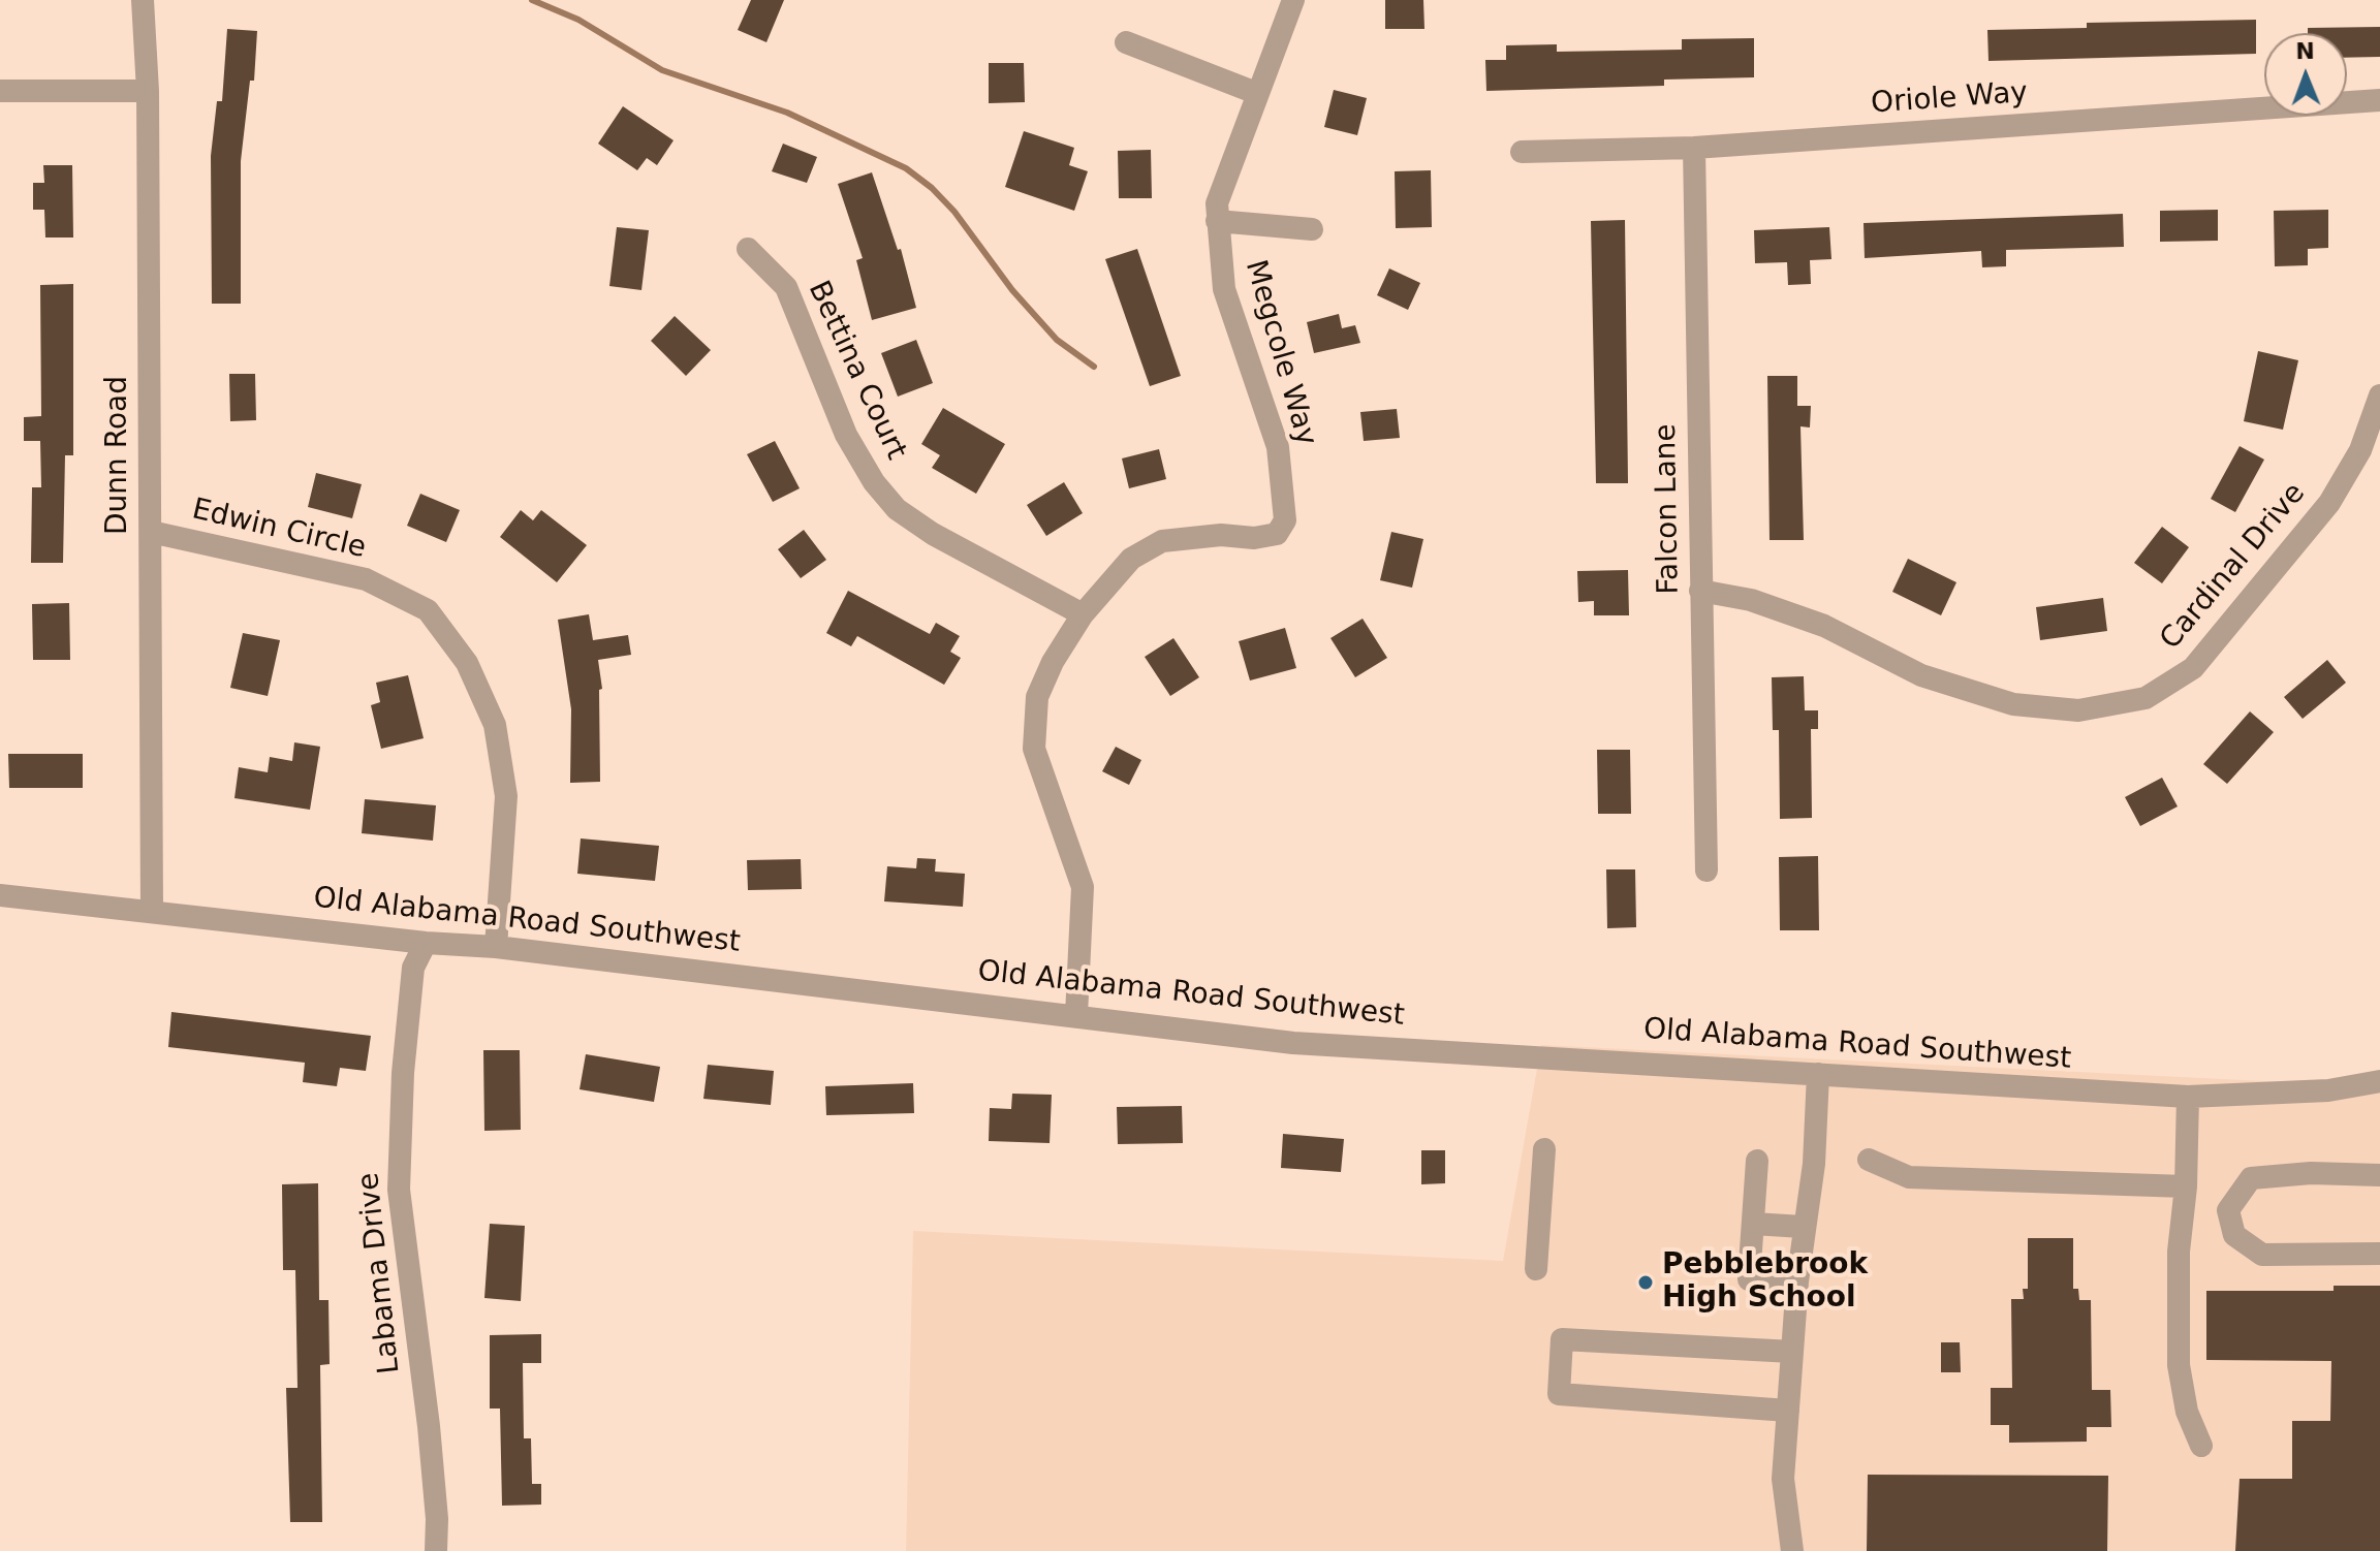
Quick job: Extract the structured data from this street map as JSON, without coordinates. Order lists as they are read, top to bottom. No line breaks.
{"streets":{"street":["Oriole Way","Megcole Way","Bettina Court","Dunn Road","Falcon Lane","Edwin Circle","Cardinal Drive","Old Alabama Road Southwest","Labama Drive"]},"crossings":[["Oriole Way","Falcon Lane"],["Megcole Way","Bettina Court"],["Megcole Way","Old Alabama Road Southwest"],["Dunn Road","Edwin Circle"],["Dunn Road","Old Alabama Road Southwest"],["Falcon Lane","Cardinal Drive"],["Edwin Circle","Old Alabama Road Southwest"],["Old Alabama Road Southwest","Labama Drive"]],"places":["Pebblebrook High School"],"north":"top"}
